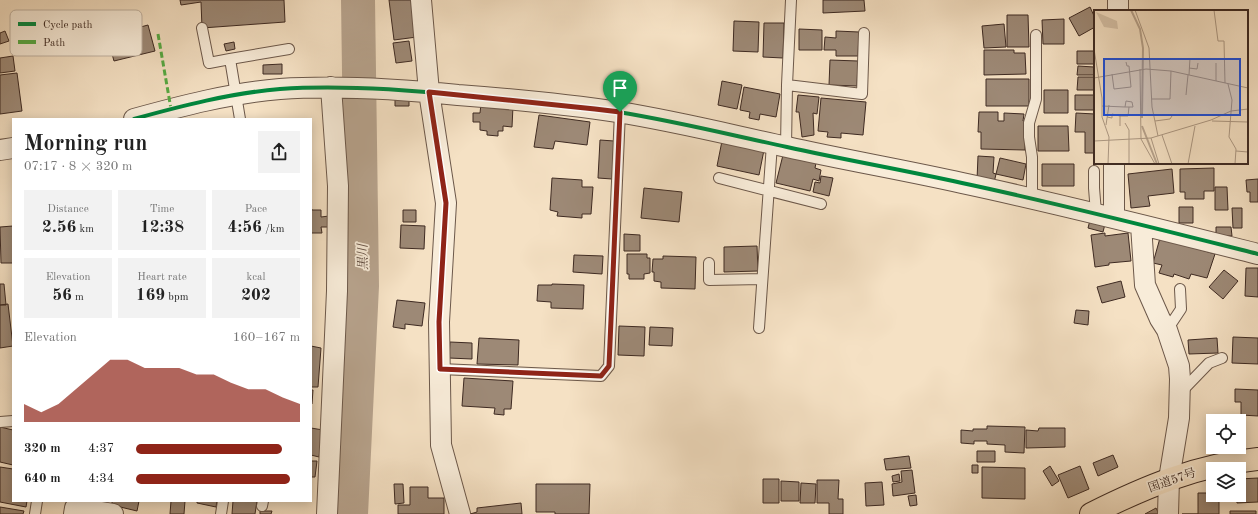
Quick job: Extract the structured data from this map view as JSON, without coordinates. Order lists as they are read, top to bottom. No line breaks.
{"streets":{"highway":["国道57号"]},"water":["黒川"],"legend":["Cycle path","Path"],"page":{"heading":["Morning run","07:17 · 8 × 320 m"],"stats":[["Distance","2.56 km"],["Time","12:38"],["Pace","4:56 /km"],["Elevation","56 m"],["Heart rate","169 bpm"],["kcal","202"]],"chart":["Elevation","160–167 m"],"list":[{"name":"320 m","note":"4:37"},{"name":"640 m","note":"4:34"}]}}
